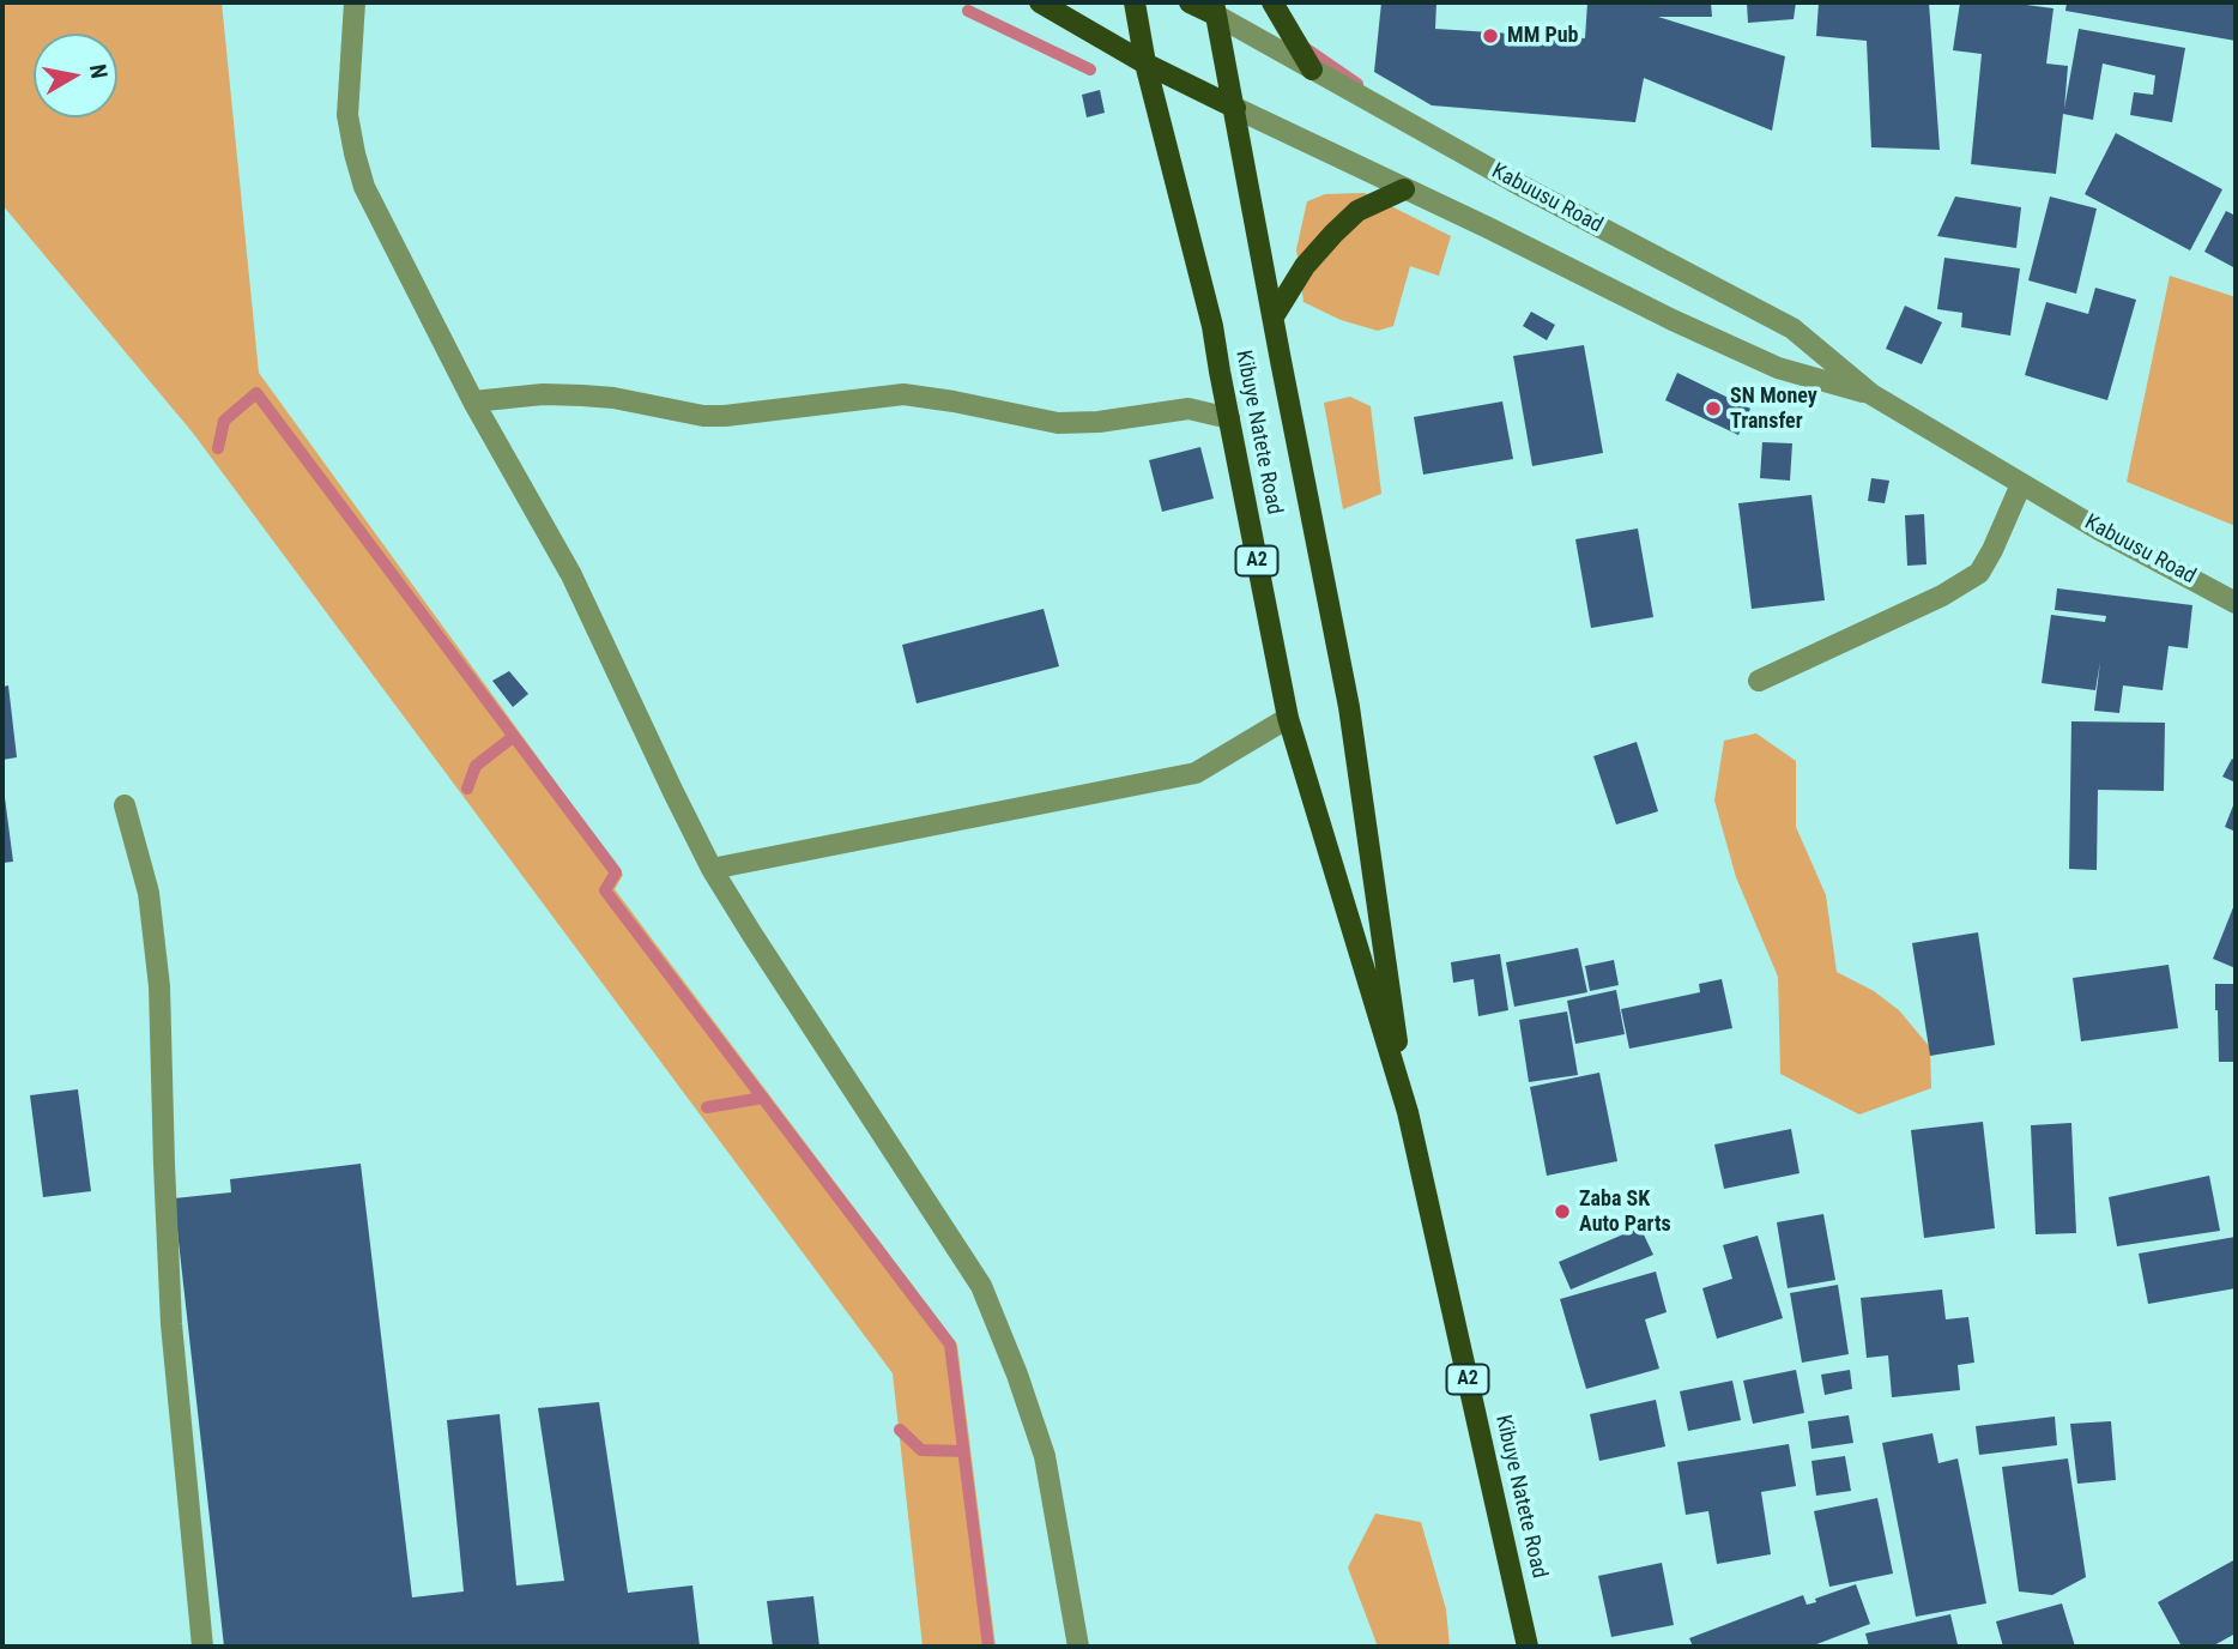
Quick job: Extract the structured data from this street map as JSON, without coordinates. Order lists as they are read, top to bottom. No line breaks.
{"streets":{"main road":["Kibuye Natete Road","A2"],"street":["Kabuusu Road"]},"crossings":[["Kabuusu Road","Kibuye Natete Road"]],"places":["MM Pub","SN Money Transfer","Zaba SK Auto Parts"],"north":"right"}
